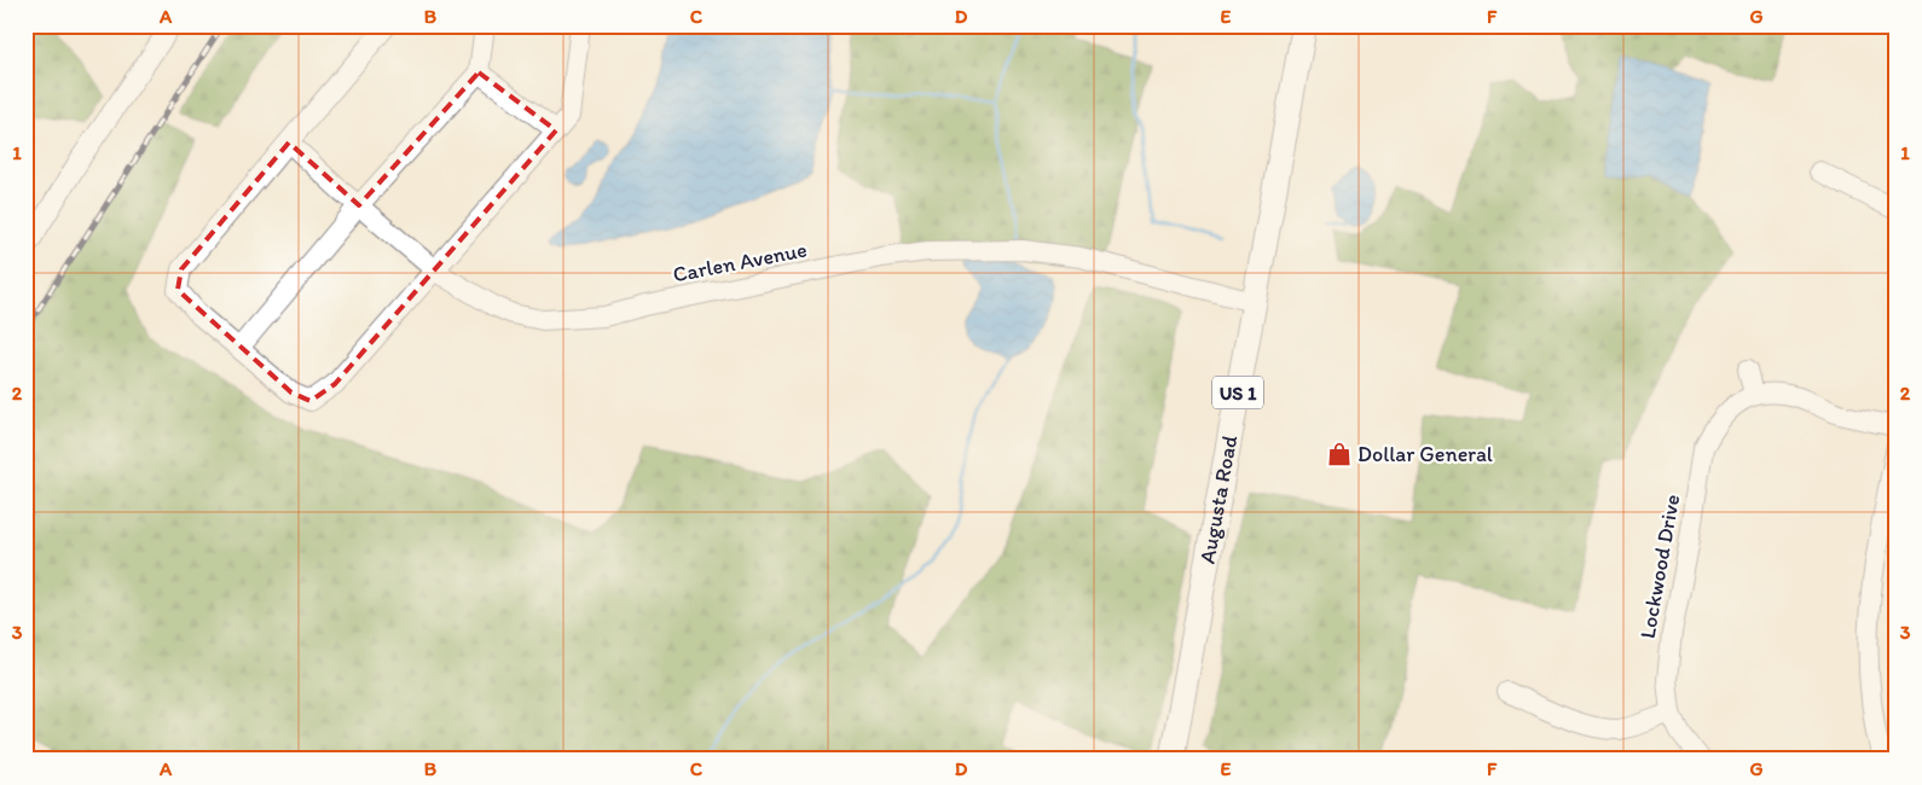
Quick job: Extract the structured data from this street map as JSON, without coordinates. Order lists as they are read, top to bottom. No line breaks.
{"streets":{"main road":["US 1","Augusta Road"],"street":["Carlen Avenue","Lockwood Drive"]},"crossings":[["Carlen Avenue","Augusta Road"]],"places":{"shop":["Dollar General"]},"grid":{"columns":["A","B","C","D","E","F","G"],"rows":["1","2","3"]}}
